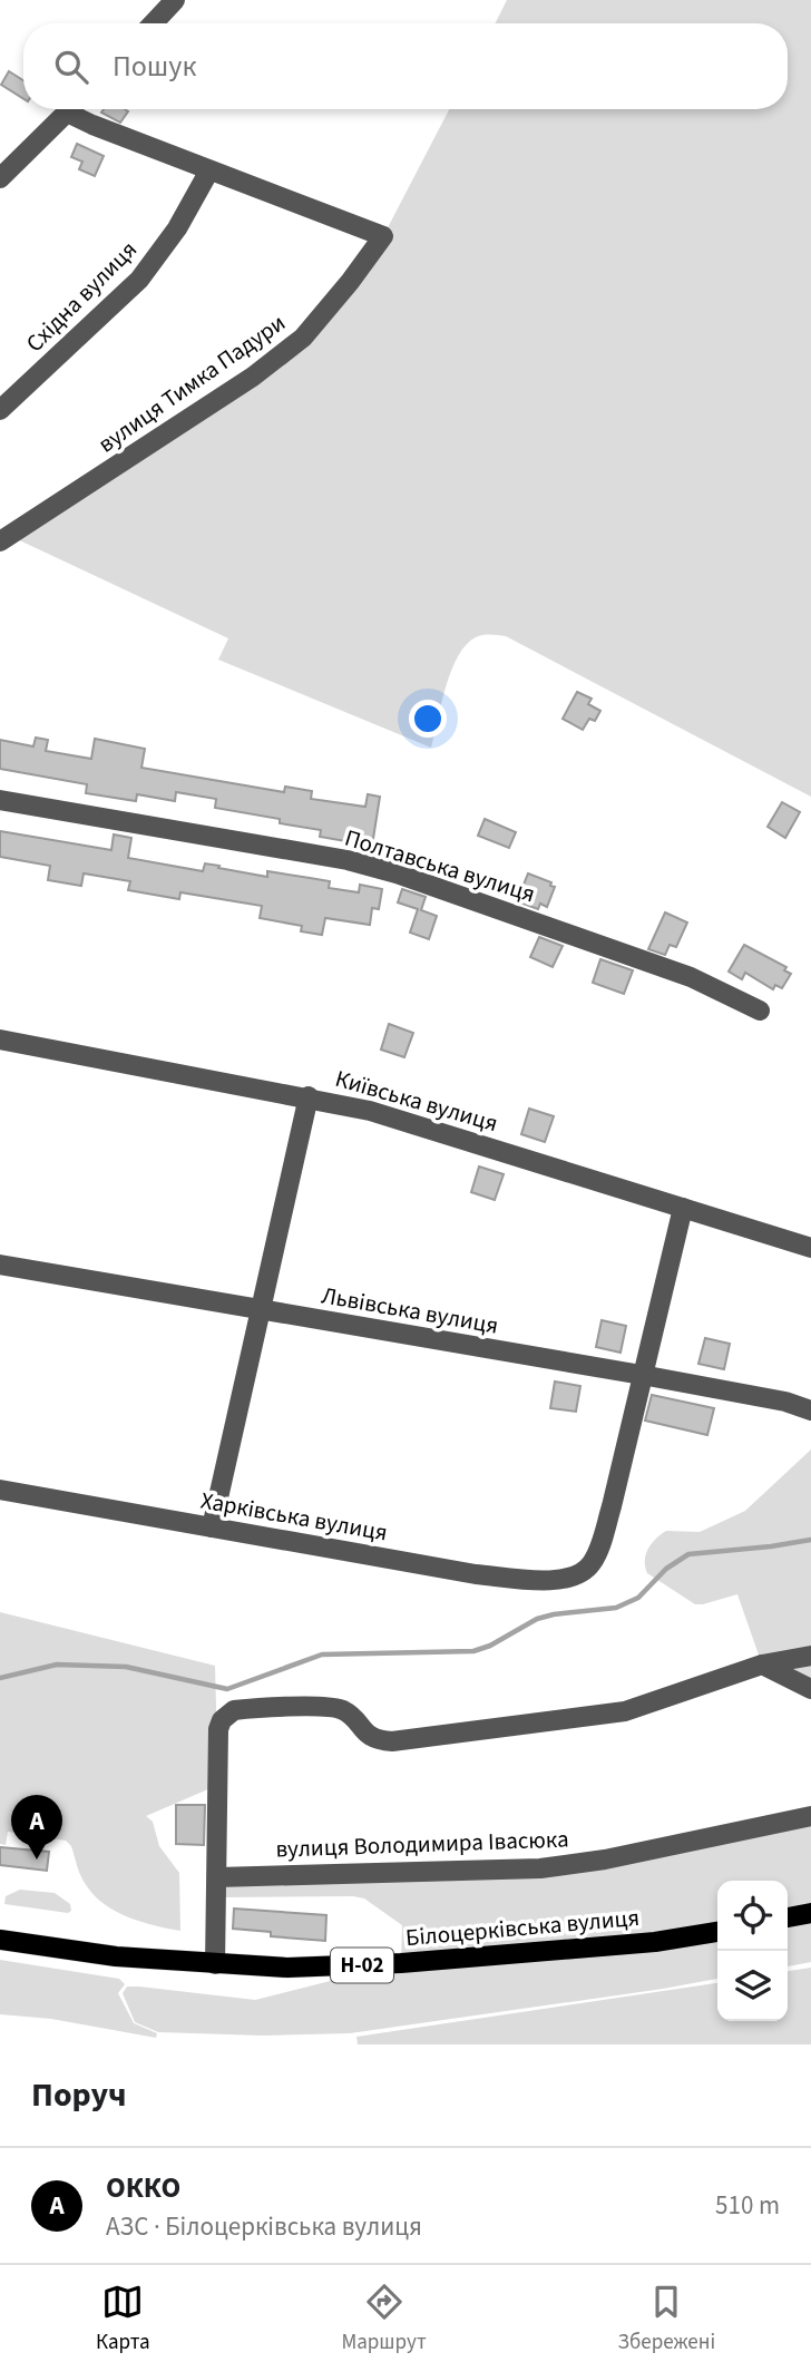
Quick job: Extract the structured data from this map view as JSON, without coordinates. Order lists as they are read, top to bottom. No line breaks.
{"streets":{"main road":["Білоцерківська вулиця","Н-02"],"street":["Східна вулиця","вулиця Тимка Падури","Полтавська вулиця","Київська вулиця","Львівська вулиця","Харківська вулиця","вулиця Володимира Івасюка"]},"crossings":[["Східна вулиця","вулиця Тимка Падури"],["Львівська вулиця","Харківська вулиця"]],"page":{"search":"Пошук","pins":"A","heading":"Поруч","list":[{"mark":"A","name":"ОККО","note":"АЗС · Білоцерківська вулиця","value":"510 m"}],"nav":["Карта","Маршрут","Збережені"]}}
